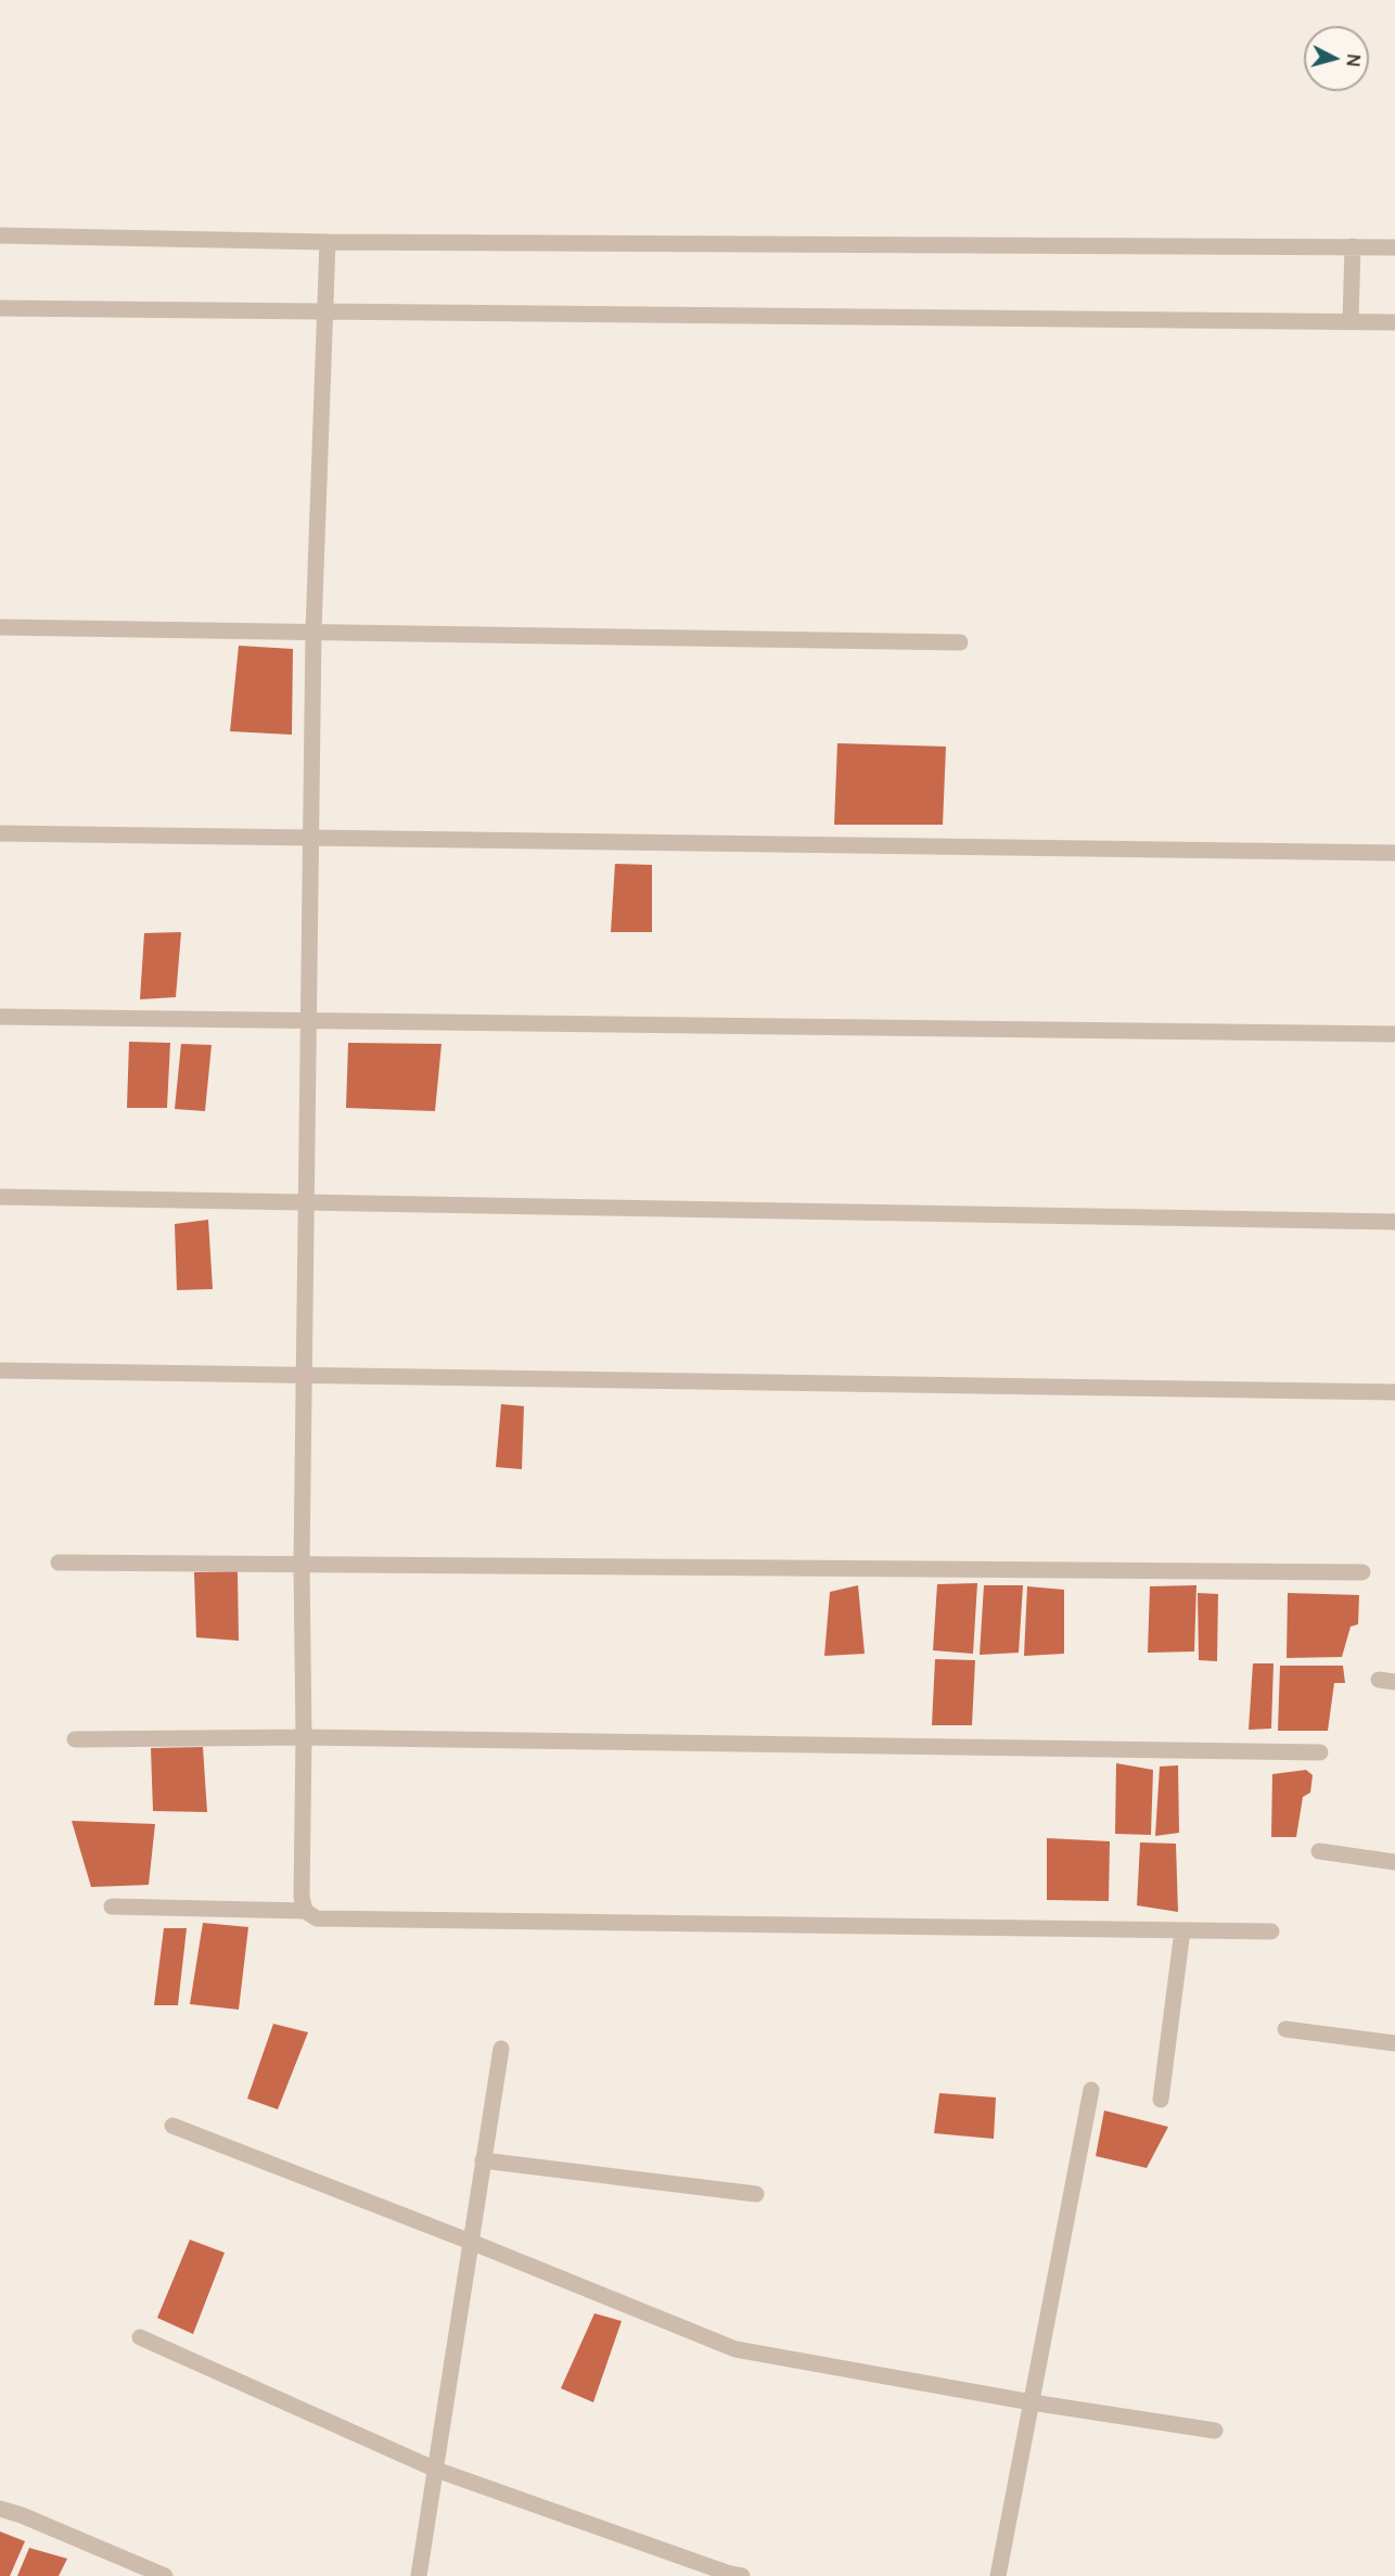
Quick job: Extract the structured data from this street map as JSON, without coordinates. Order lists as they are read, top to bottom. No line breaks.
{"north":"right"}
